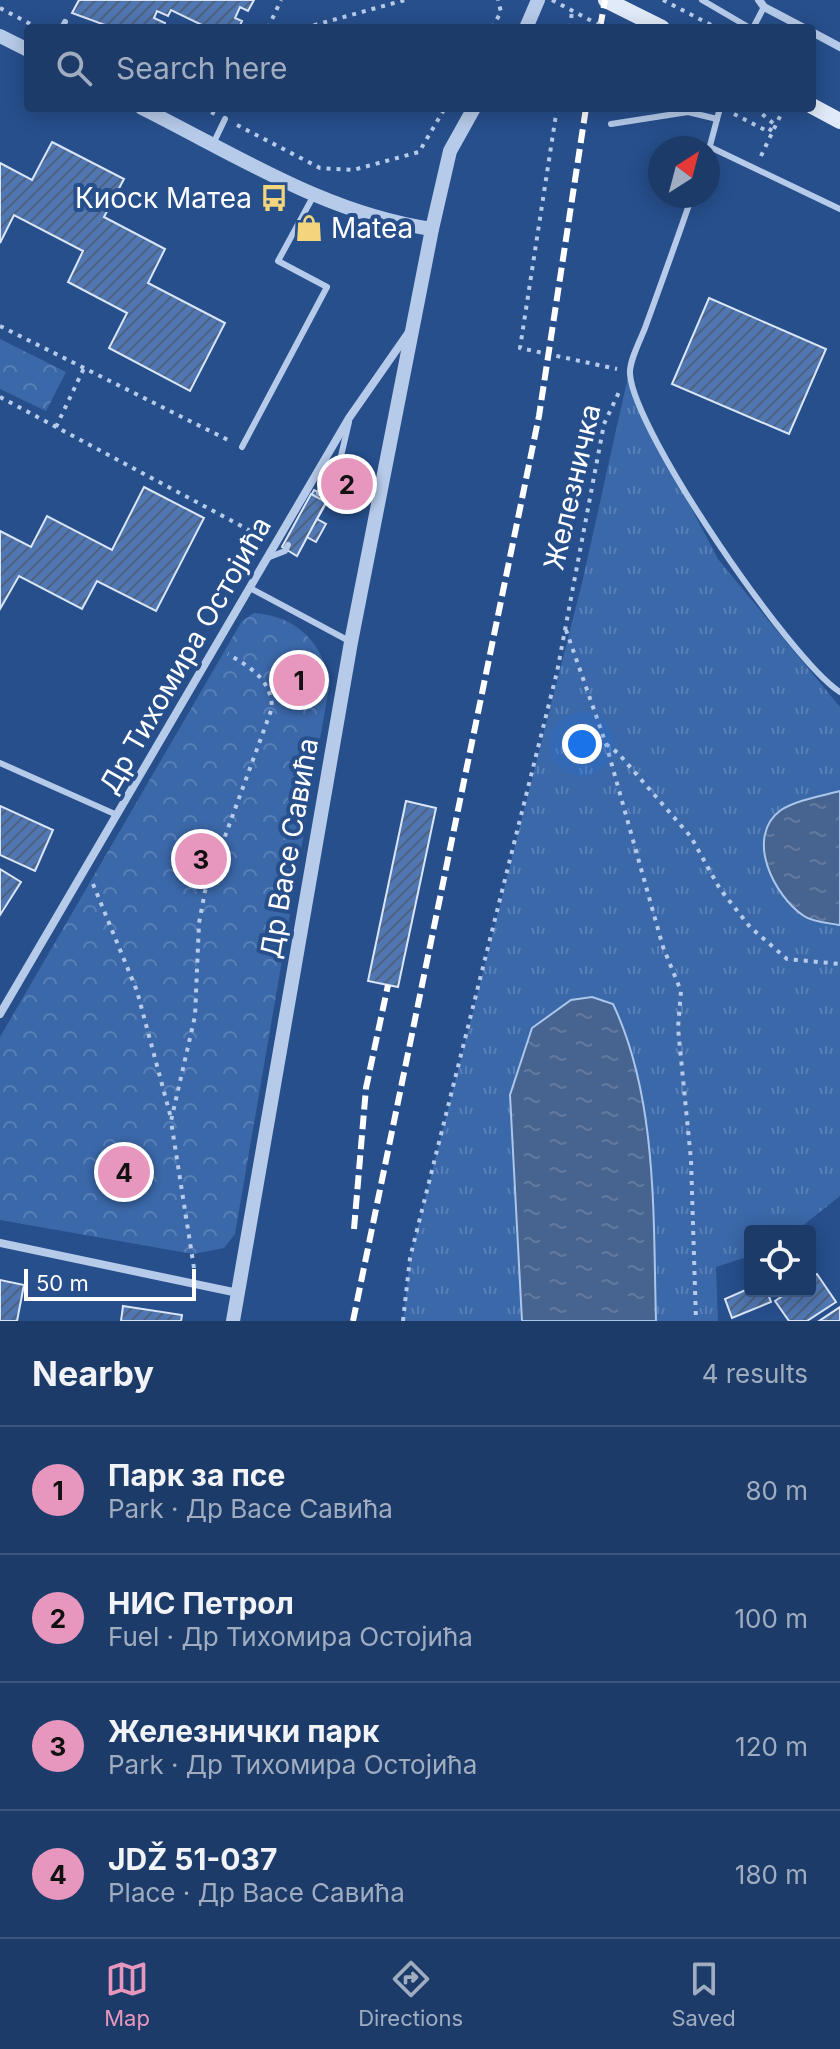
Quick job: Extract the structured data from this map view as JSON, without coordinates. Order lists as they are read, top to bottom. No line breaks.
{"streets":{"street":["Др Тихомира Остојића","Др Васе Савића"],"path":["Железничка"]},"crossings":[["Др Тихомира Остојића","Др Васе Савића"]],"places":{"bus stop":["Киоск Матеа"],"shop":["Matea"]},"scale_bar":"50 m","north":"top right","page":{"search":"Search here","pins":["2","1","3","4"],"scale":"50 m","heading":["Nearby","4 results"],"list":[{"mark":"1","name":"Парк за псе","note":"Park · Др Васе Савића","value":"80 m"},{"mark":"2","name":"НИС Петрол","note":"Fuel · Др Тихомира Остојића","value":"100 m"},{"mark":"3","name":"Железнички парк","note":"Park · Др Тихомира Остојића","value":"120 m"},{"mark":"4","name":"JDŽ 51-037","note":"Place · Др Васе Савића","value":"180 m"}],"nav":["Map","Directions","Saved"]}}
